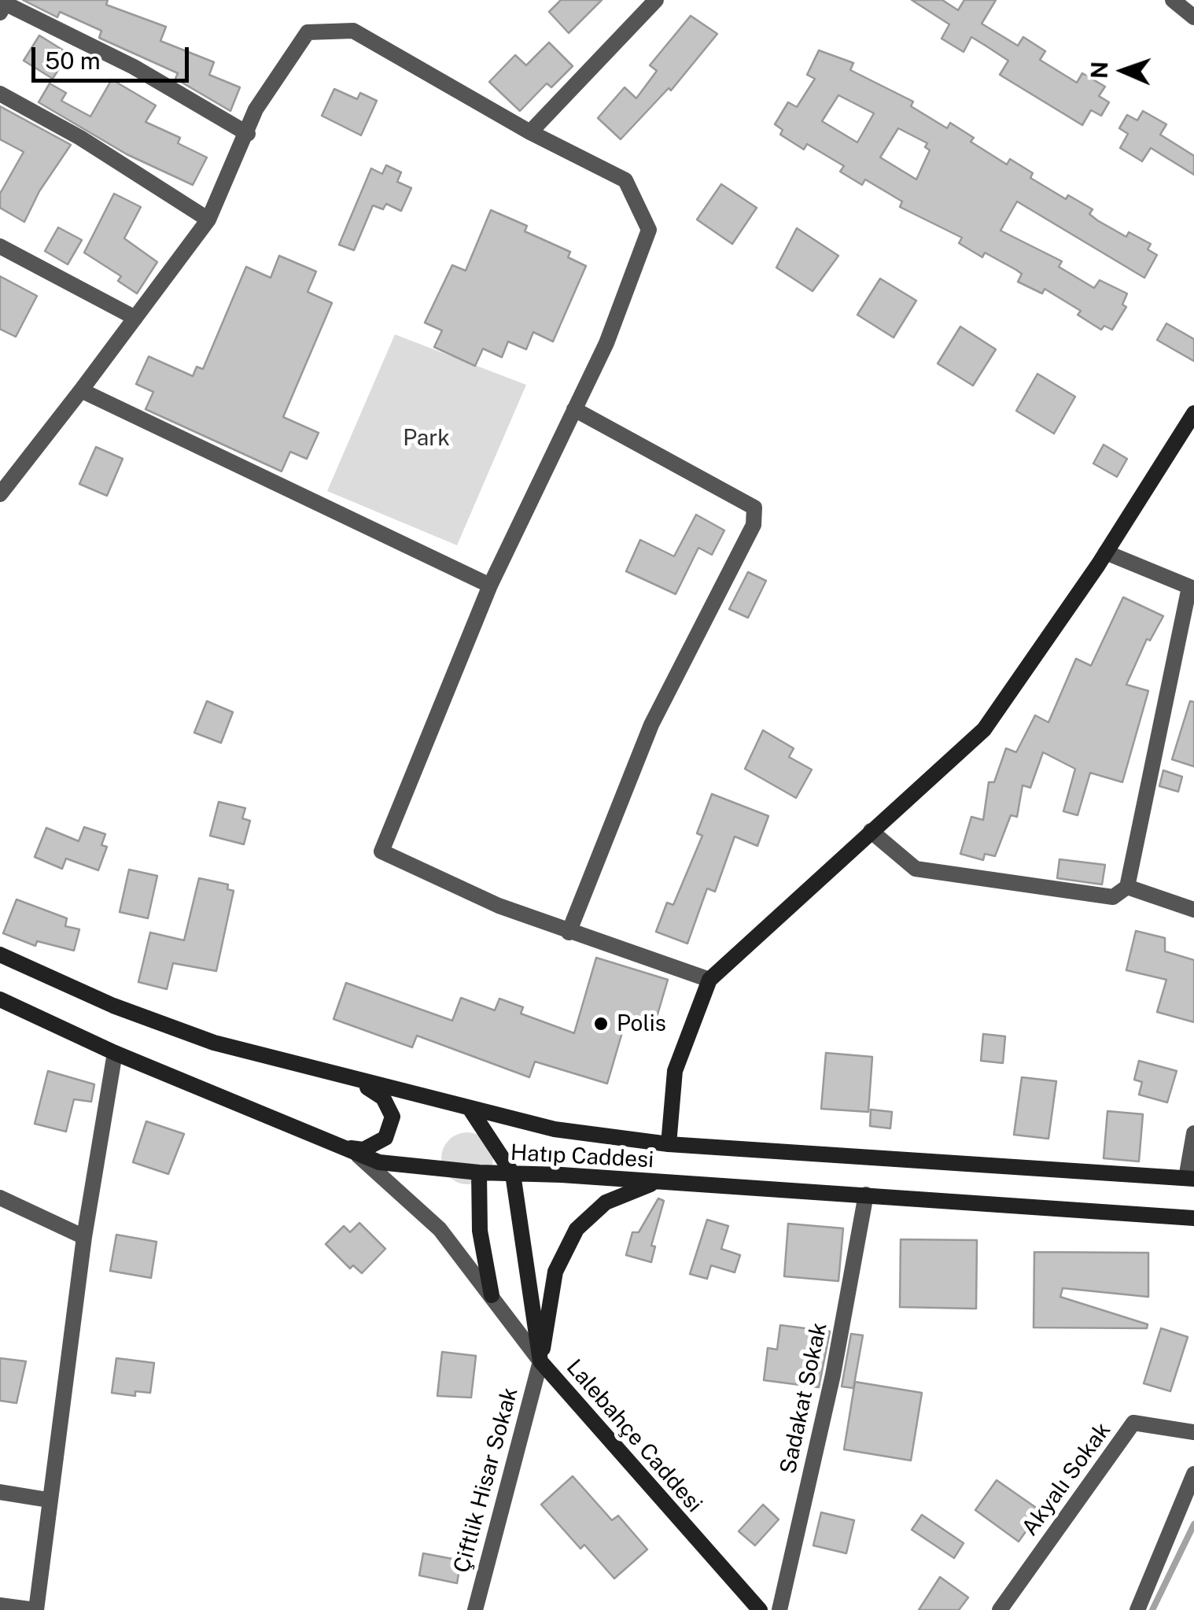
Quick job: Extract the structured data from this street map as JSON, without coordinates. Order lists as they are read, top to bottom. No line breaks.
{"streets":{"main road":["Hatıp Caddesi","Lalebahçe Caddesi"],"street":["Sadakat Sokak","Akyalı Sokak","Çiftlik Hisar Sokak"]},"crossings":[["Hatıp Caddesi","Sadakat Sokak"],["Hatıp Caddesi","Lalebahçe Caddesi"],["Lalebahçe Caddesi","Çiftlik Hisar Sokak"]],"parks":["Park"],"places":["Polis"],"scale_bar":"50 m","north":"left"}
